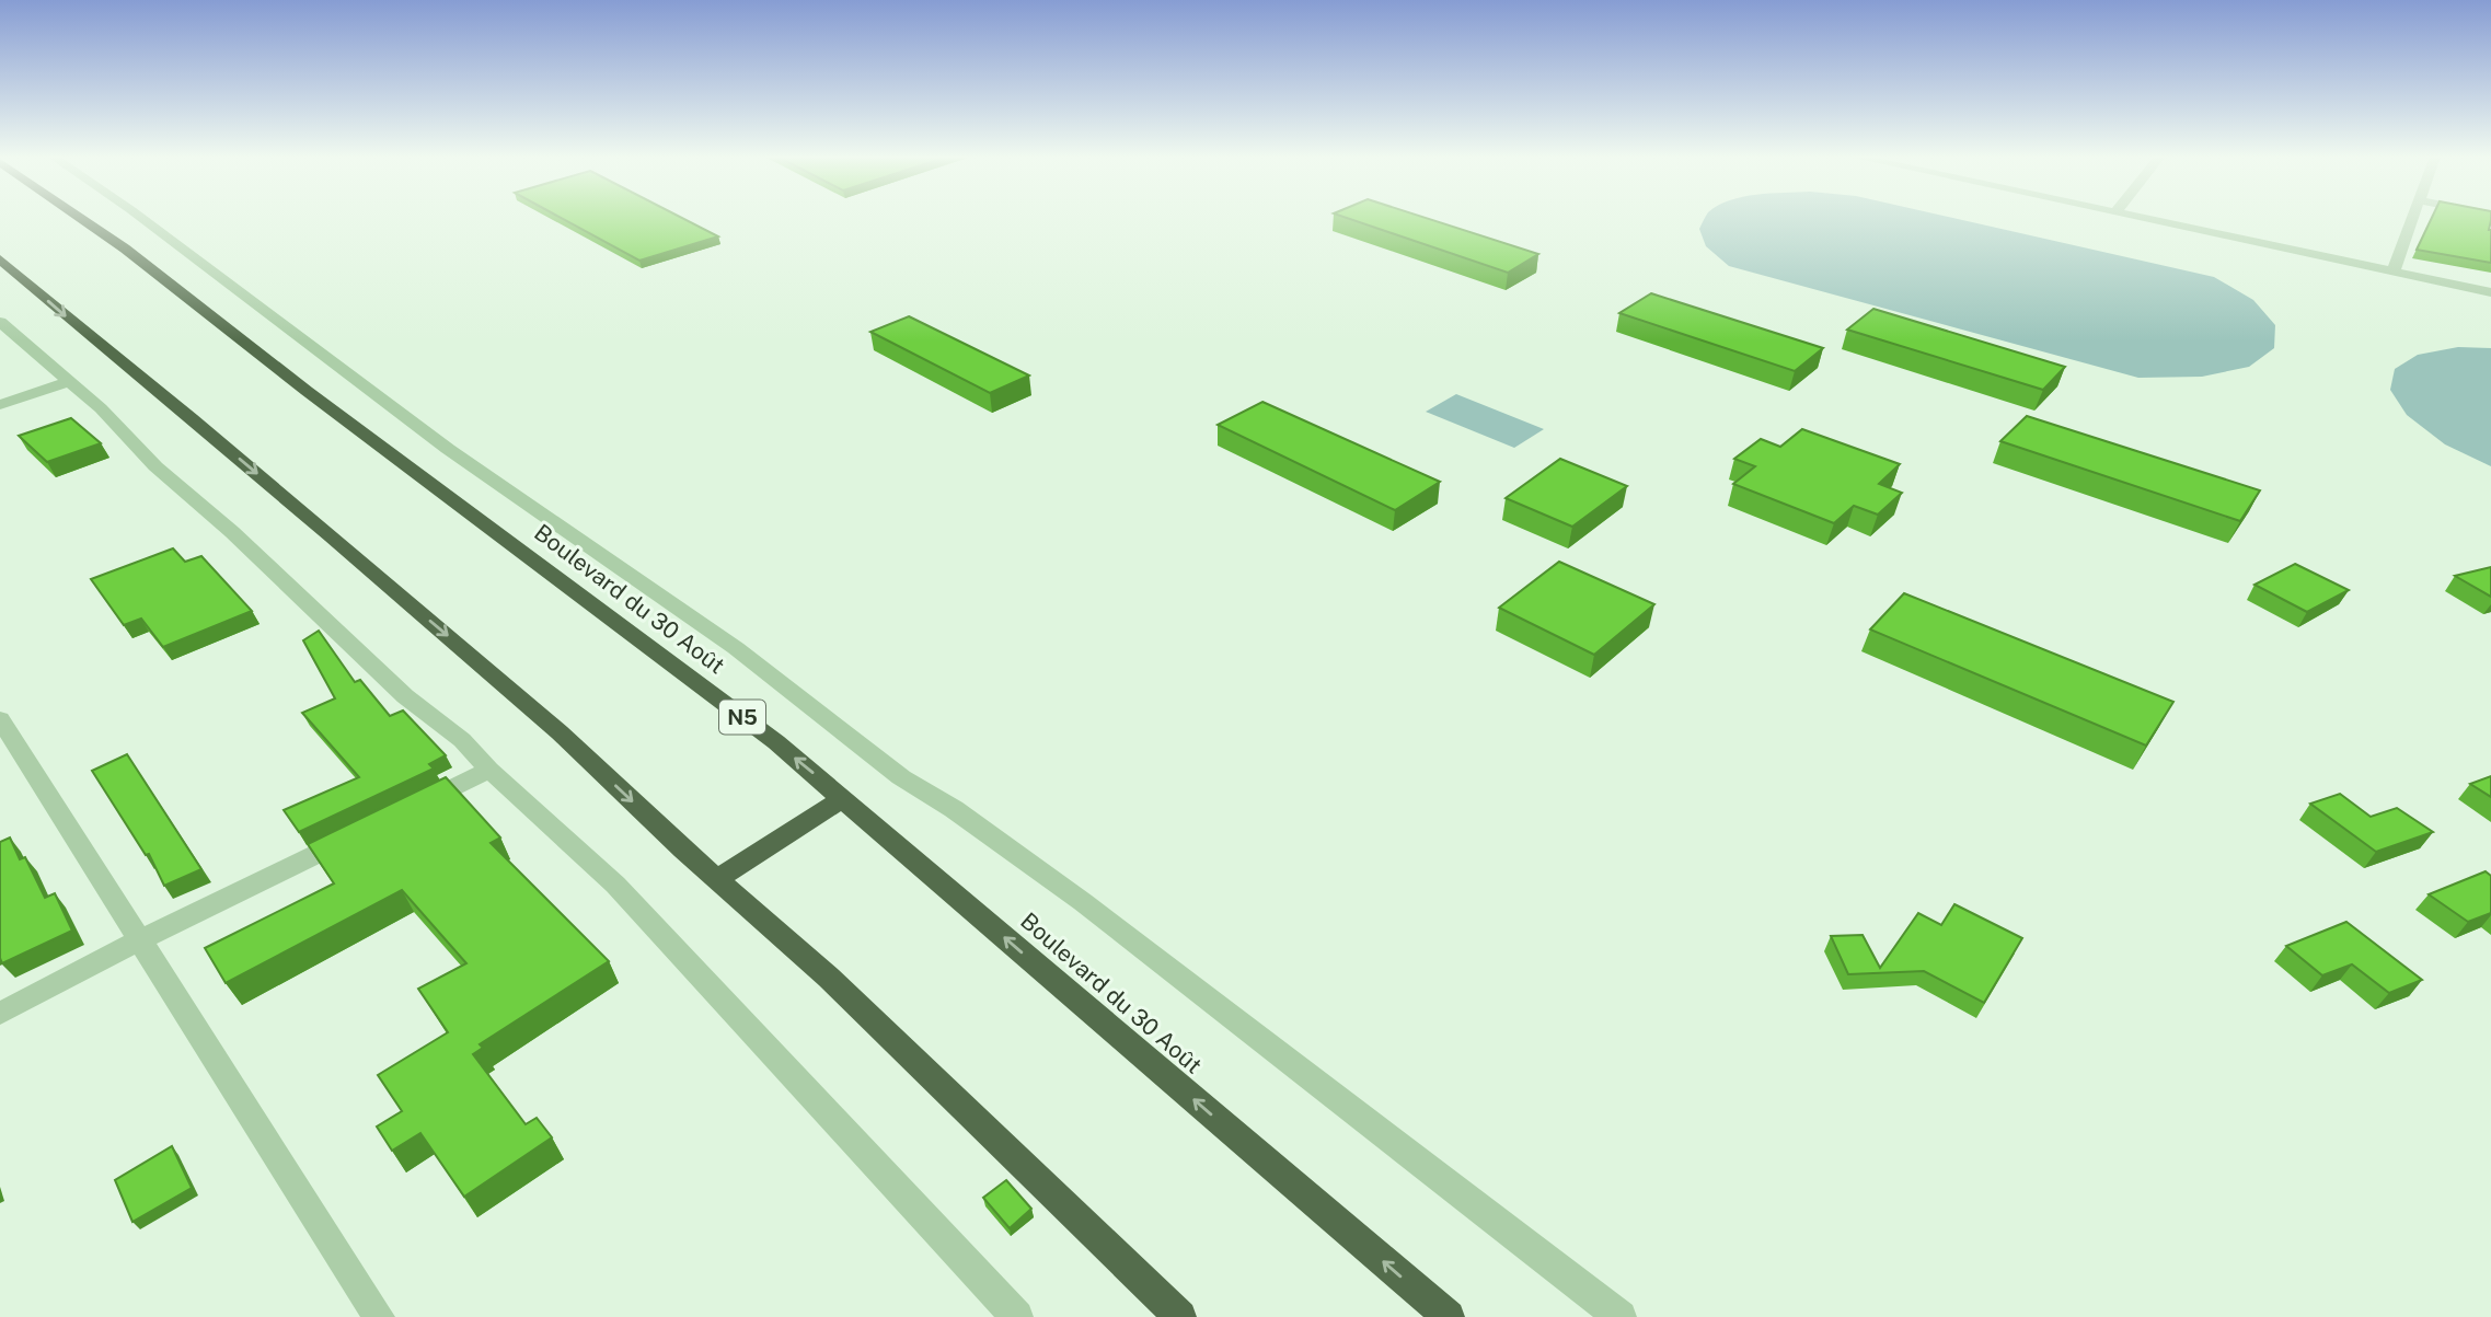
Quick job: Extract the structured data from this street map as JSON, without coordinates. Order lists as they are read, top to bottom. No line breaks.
{"streets":{"highway":["Boulevard du 30 Août","N5"]}}
